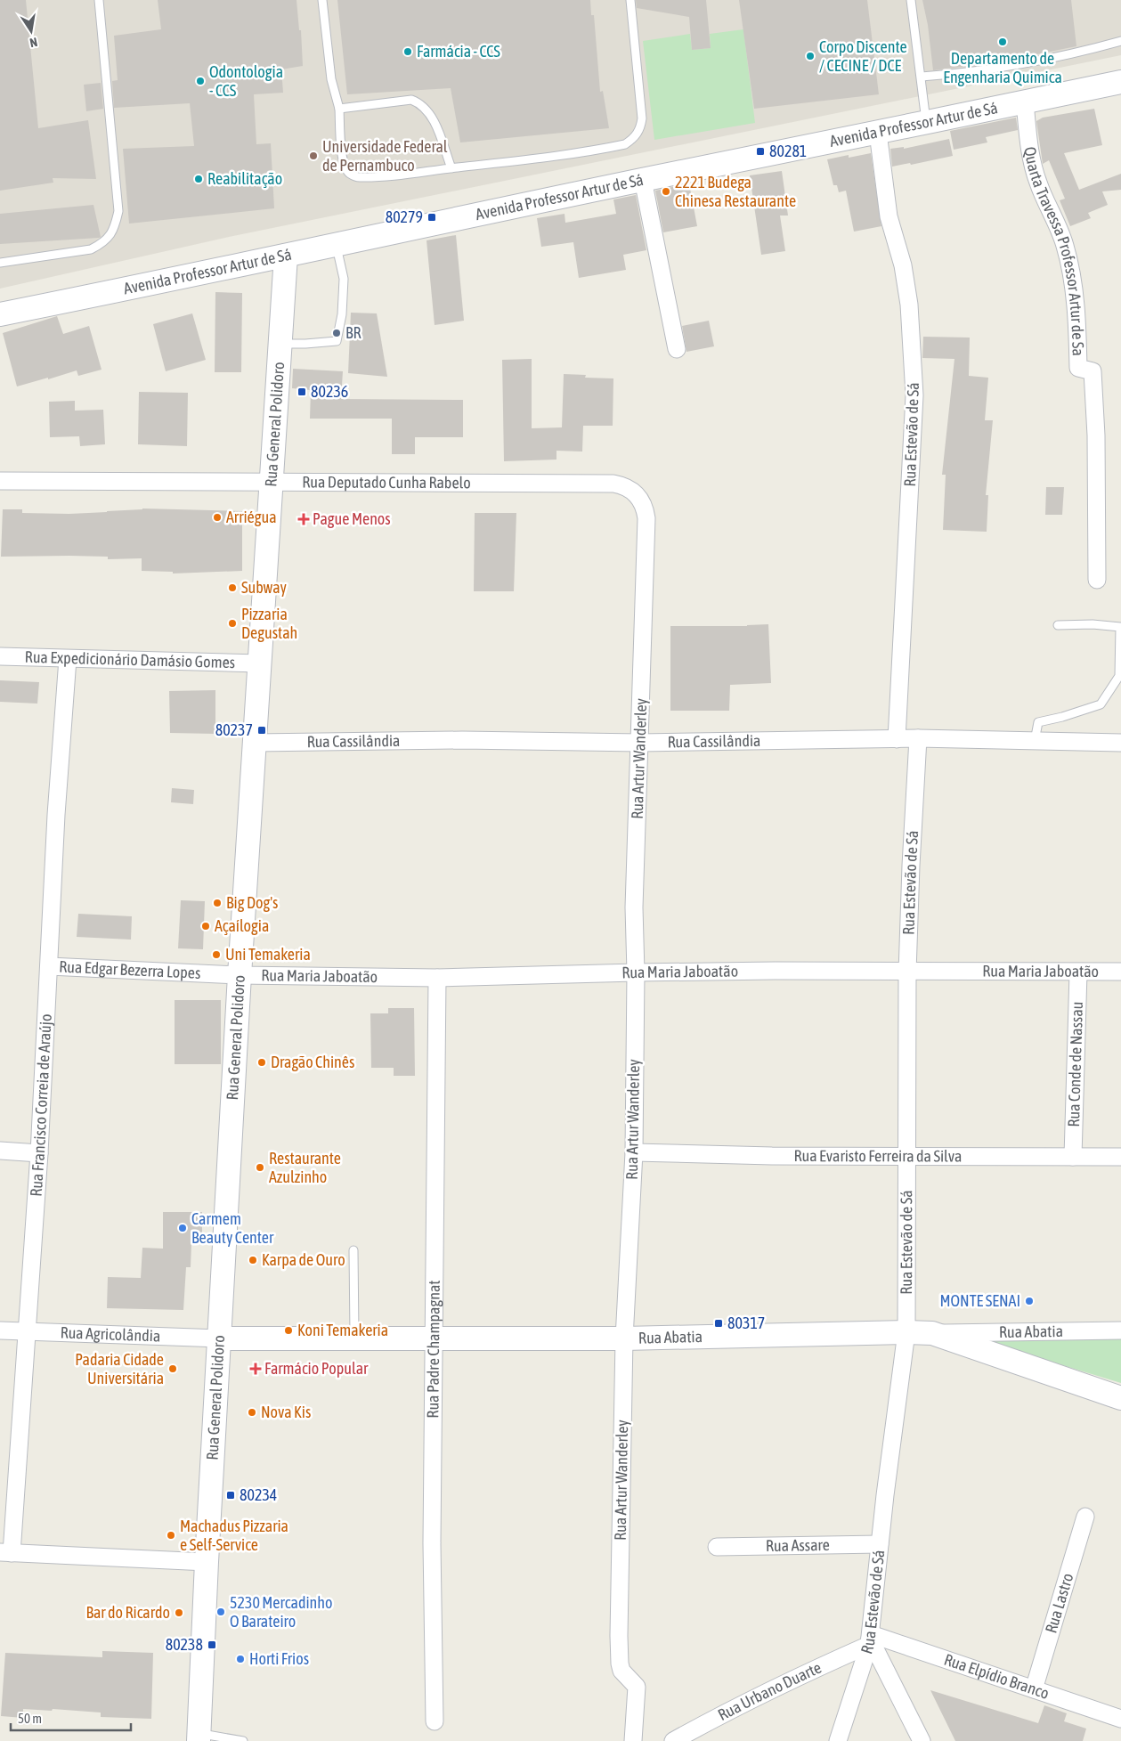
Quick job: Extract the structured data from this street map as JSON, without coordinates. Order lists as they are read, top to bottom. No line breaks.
{"streets":{"street":["Avenida Professor Artur de Sá","Quarta Travessa Professor Artur de Sa","Rua General Polidoro","Rua Estevão de Sá","Rua Deputado Cunha Rabelo","Rua Expedicionário Damásio Gomes","Rua Cassilândia","Rua Artur Wanderley","Rua Edgar Bezerra Lopes","Rua Maria Jaboatão","Rua Conde de Nassau","Rua Francisco Correia de Araújo","Rua Evaristo Ferreira da Silva","Rua Abatia","Rua Agricolândia","Rua Padre Champagnat","Rua Assare","Rua Lastro","Rua Elpídio Branco","Rua Urbano Duarte"]},"crossings":[["Avenida Professor Artur de Sá","Quarta Travessa Professor Artur de Sa"],["Avenida Professor Artur de Sá","Rua General Polidoro"],["Avenida Professor Artur de Sá","Rua Estevão de Sá"],["Rua General Polidoro","Rua Deputado Cunha Rabelo"],["Rua General Polidoro","Rua Expedicionário Damásio Gomes"],["Rua General Polidoro","Rua Cassilândia"],["Rua General Polidoro","Rua Edgar Bezerra Lopes"],["Rua General Polidoro","Rua Maria Jaboatão"],["Rua General Polidoro","Rua Abatia"],["Rua General Polidoro","Rua Agricolândia"],["Rua Estevão de Sá","Rua Cassilândia"],["Rua Estevão de Sá","Rua Maria Jaboatão"],["Rua Estevão de Sá","Rua Evaristo Ferreira da Silva"],["Rua Estevão de Sá","Rua Abatia"],["Rua Estevão de Sá","Rua Assare"],["Rua Estevão de Sá","Rua Elpídio Branco"],["Rua Estevão de Sá","Rua Urbano Duarte"],["Rua Deputado Cunha Rabelo","Rua Artur Wanderley"],["Rua Expedicionário Damásio Gomes","Rua Francisco Correia de Araújo"],["Rua Cassilândia","Rua Artur Wanderley"],["Rua Artur Wanderley","Rua Maria Jaboatão"],["Rua Artur Wanderley","Rua Evaristo Ferreira da Silva"],["Rua Artur Wanderley","Rua Abatia"],["Rua Edgar Bezerra Lopes","Rua Maria Jaboatão"],["Rua Edgar Bezerra Lopes","Rua Francisco Correia de Araújo"],["Rua Maria Jaboatão","Rua Conde de Nassau"],["Rua Maria Jaboatão","Rua Padre Champagnat"],["Rua Conde de Nassau","Rua Evaristo Ferreira da Silva"],["Rua Francisco Correia de Araújo","Rua Agricolândia"],["Rua Abatia","Rua Agricolândia"],["Rua Abatia","Rua Padre Champagnat"],["Rua Lastro","Rua Elpídio Branco"],["Rua Elpídio Branco","Rua Urbano Duarte"]],"places":{"other":["Departamento de Engenharia Quimica","Farmácia - CCS","Corpo Discente / CECINE / DCE","Odontologia - CCS","Universidade Federal de Pernambuco","Reabilitação","2221 Budega Chinesa Restaurante","BR","Arriégua","Subway","Pizzaria Degustah","Big Dog's","Açaílogia","Uni Temakeria","Dragão Chinês","Restaurante Azulzinho","Carmem Beauty Center","Karpa de Ouro","MONTE SENAI","Koni Temakeria","Padaria Cidade Universitária","Nova Kis","Machadus Pizzaria e Self-Service","5230 Mercadinho O Barateiro","Bar do Ricardo","Horti Frios"],"transit":["80281","80279","80236","80237","80317","80234","80238"],"health":["Pague Menos","Farmácio Popular"]},"scale_bar":"50 m","north":"bottom"}
